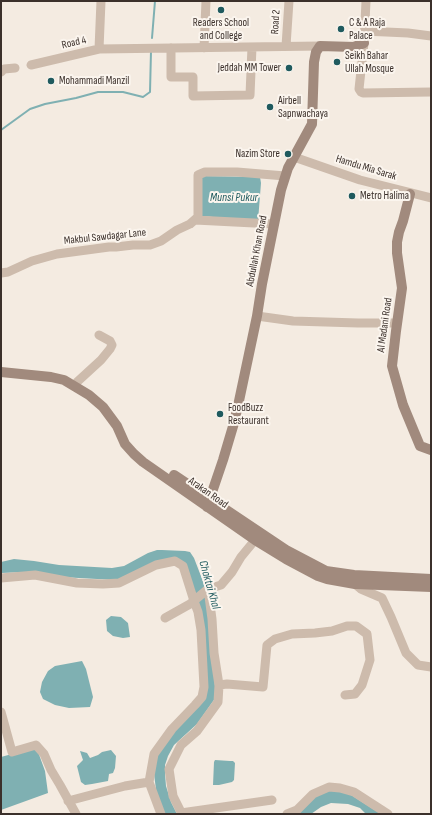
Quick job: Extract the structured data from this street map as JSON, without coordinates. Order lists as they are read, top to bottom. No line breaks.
{"streets":{"main road":["Abdullah Khan Road","Al Madani Road","Arakan Road"],"street":["Road 2","Road 4","Hamdu Mia Sarak","Makbul Sawdagar Lane"]},"crossings":[["Hamdu Mia Sarak","Abdullah Khan Road"],["Hamdu Mia Sarak","Al Madani Road"],["Abdullah Khan Road","Arakan Road"]],"water":["Munsi Pukur","Chaktai Khal"],"places":["Readers School and College","C & A Raja Palace","Seikh Bahar Ullah Mosque","Jeddah MM Tower","Mohammadi Manzil","Airbell Sapnwachaya","Nazim Store","Metro Halima","FoodBuzz Restaurant"]}
